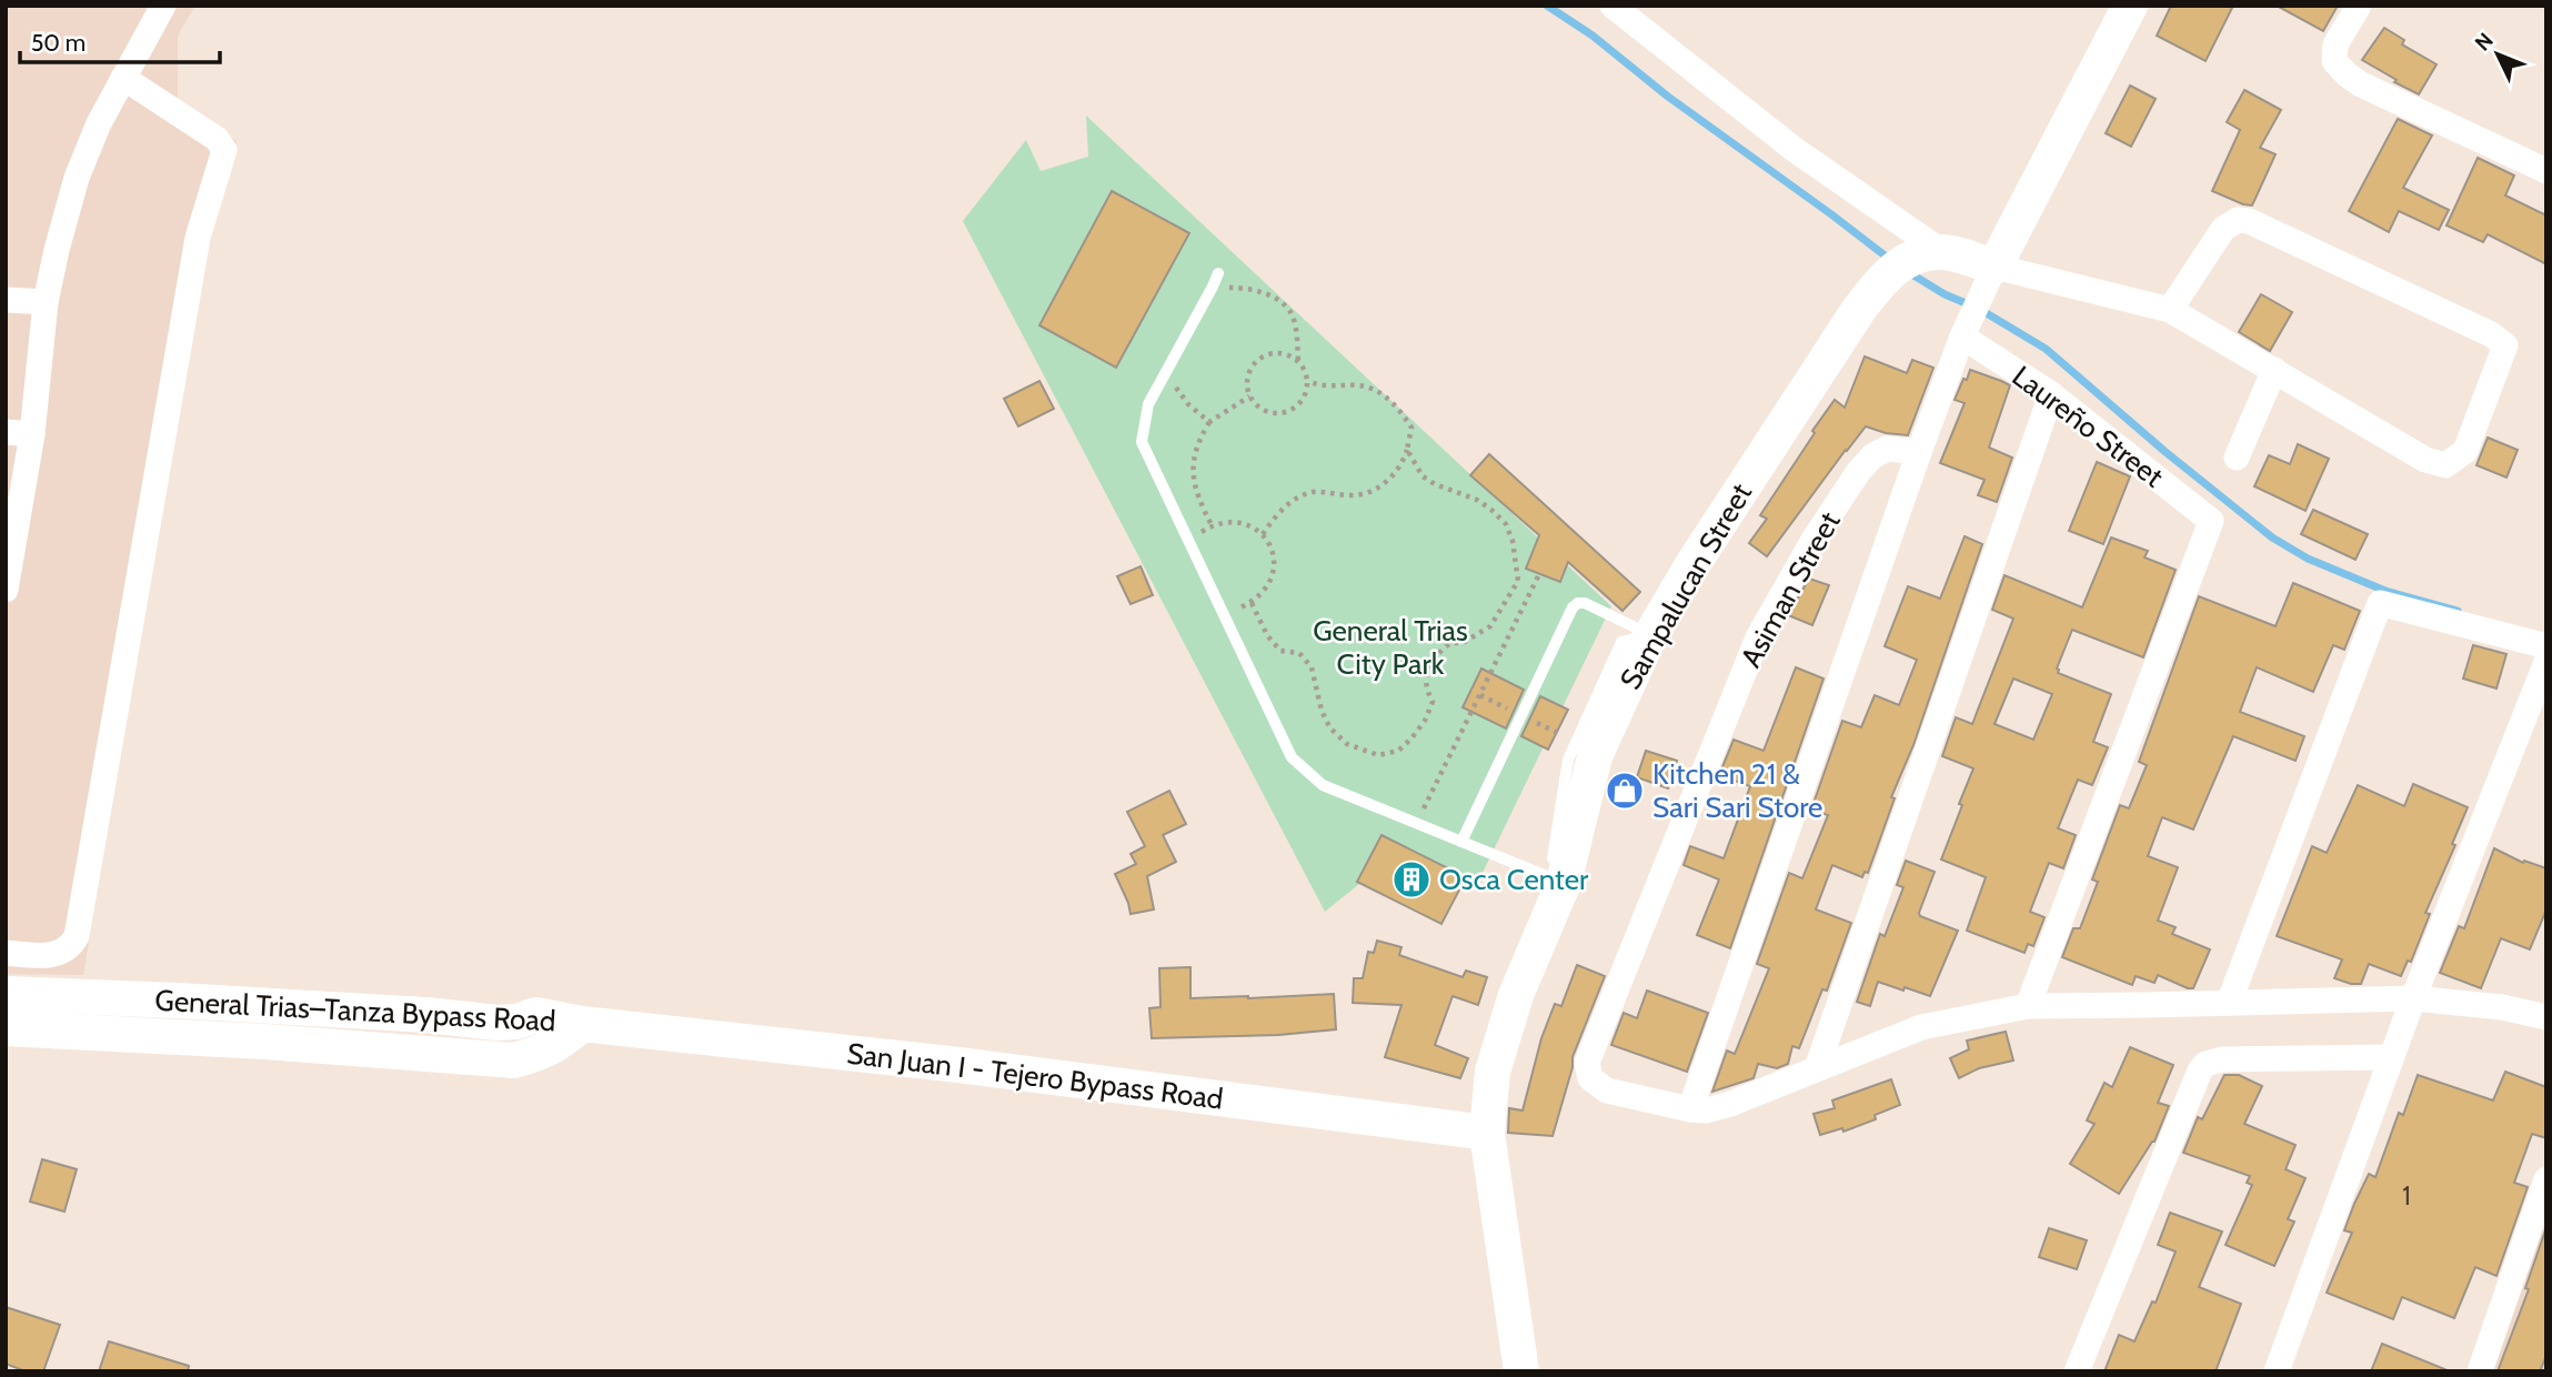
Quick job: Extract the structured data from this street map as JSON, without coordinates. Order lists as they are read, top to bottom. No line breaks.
{"streets":{"street":["Laureño Street","Sampalucan Street","Asiman Street","General Trias–Tanza Bypass Road","San Juan I - Tejero Bypass Road"]},"crossings":[["Sampalucan Street","San Juan I - Tejero Bypass Road"],["General Trias–Tanza Bypass Road","San Juan I - Tejero Bypass Road"]],"parks":["General Trias City Park"],"places":{"shop":["Kitchen 21 & Sari Sari Store"],"building":["Osca Center"]},"house_numbers":["1"],"scale_bar":"50 m","north":"top left"}
